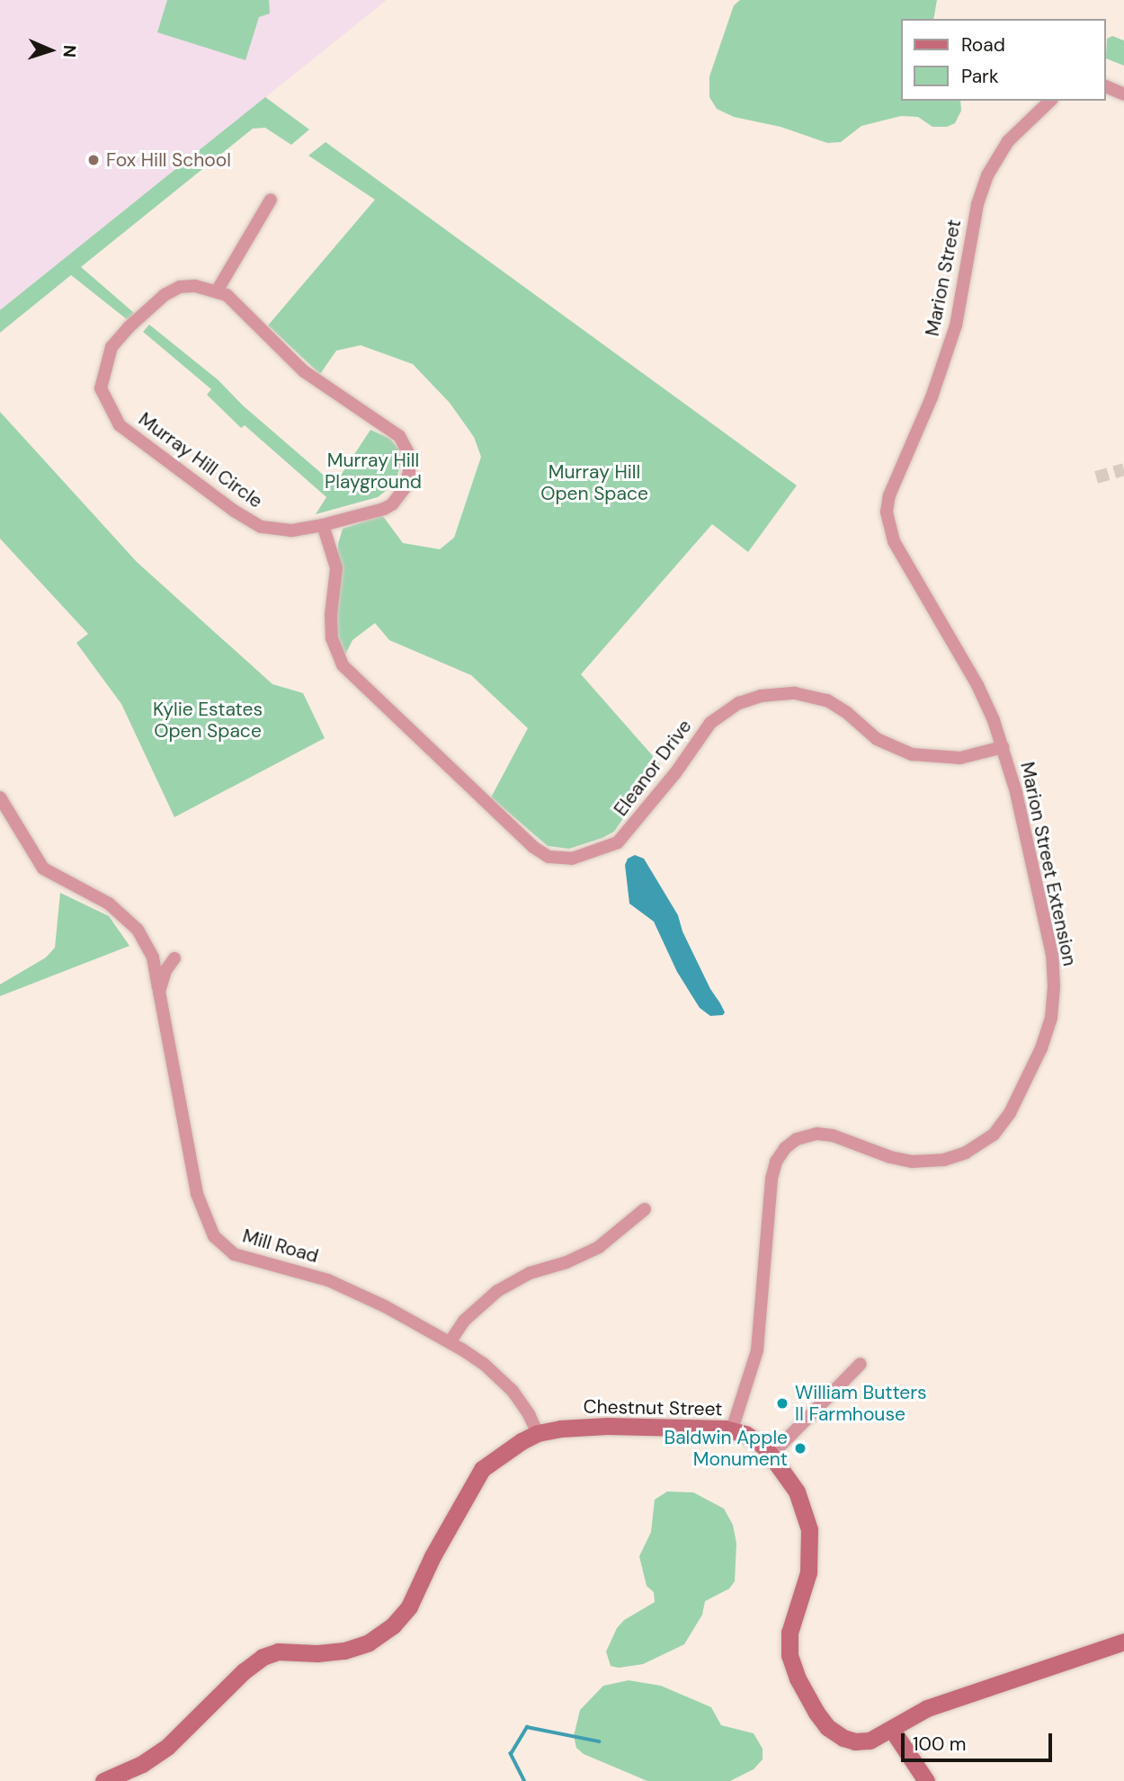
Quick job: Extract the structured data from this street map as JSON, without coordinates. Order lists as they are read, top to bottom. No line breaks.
{"streets":{"street":["Marion Street","Murray Hill Circle","Eleanor Drive","Marion Street Extension","Mill Road","Chestnut Street"]},"crossings":[["Marion Street","Marion Street Extension"],["Murray Hill Circle","Eleanor Drive"],["Eleanor Drive","Marion Street Extension"],["Marion Street Extension","Chestnut Street"],["Mill Road","Chestnut Street"]],"parks":["Murray Hill Playground","Murray Hill Open Space","Kylie Estates Open Space"],"places":["Fox Hill School","William Butters II Farmhouse","Baldwin Apple Monument"],"legend":["Road","Park"],"scale_bar":"100 m","north":"right"}
